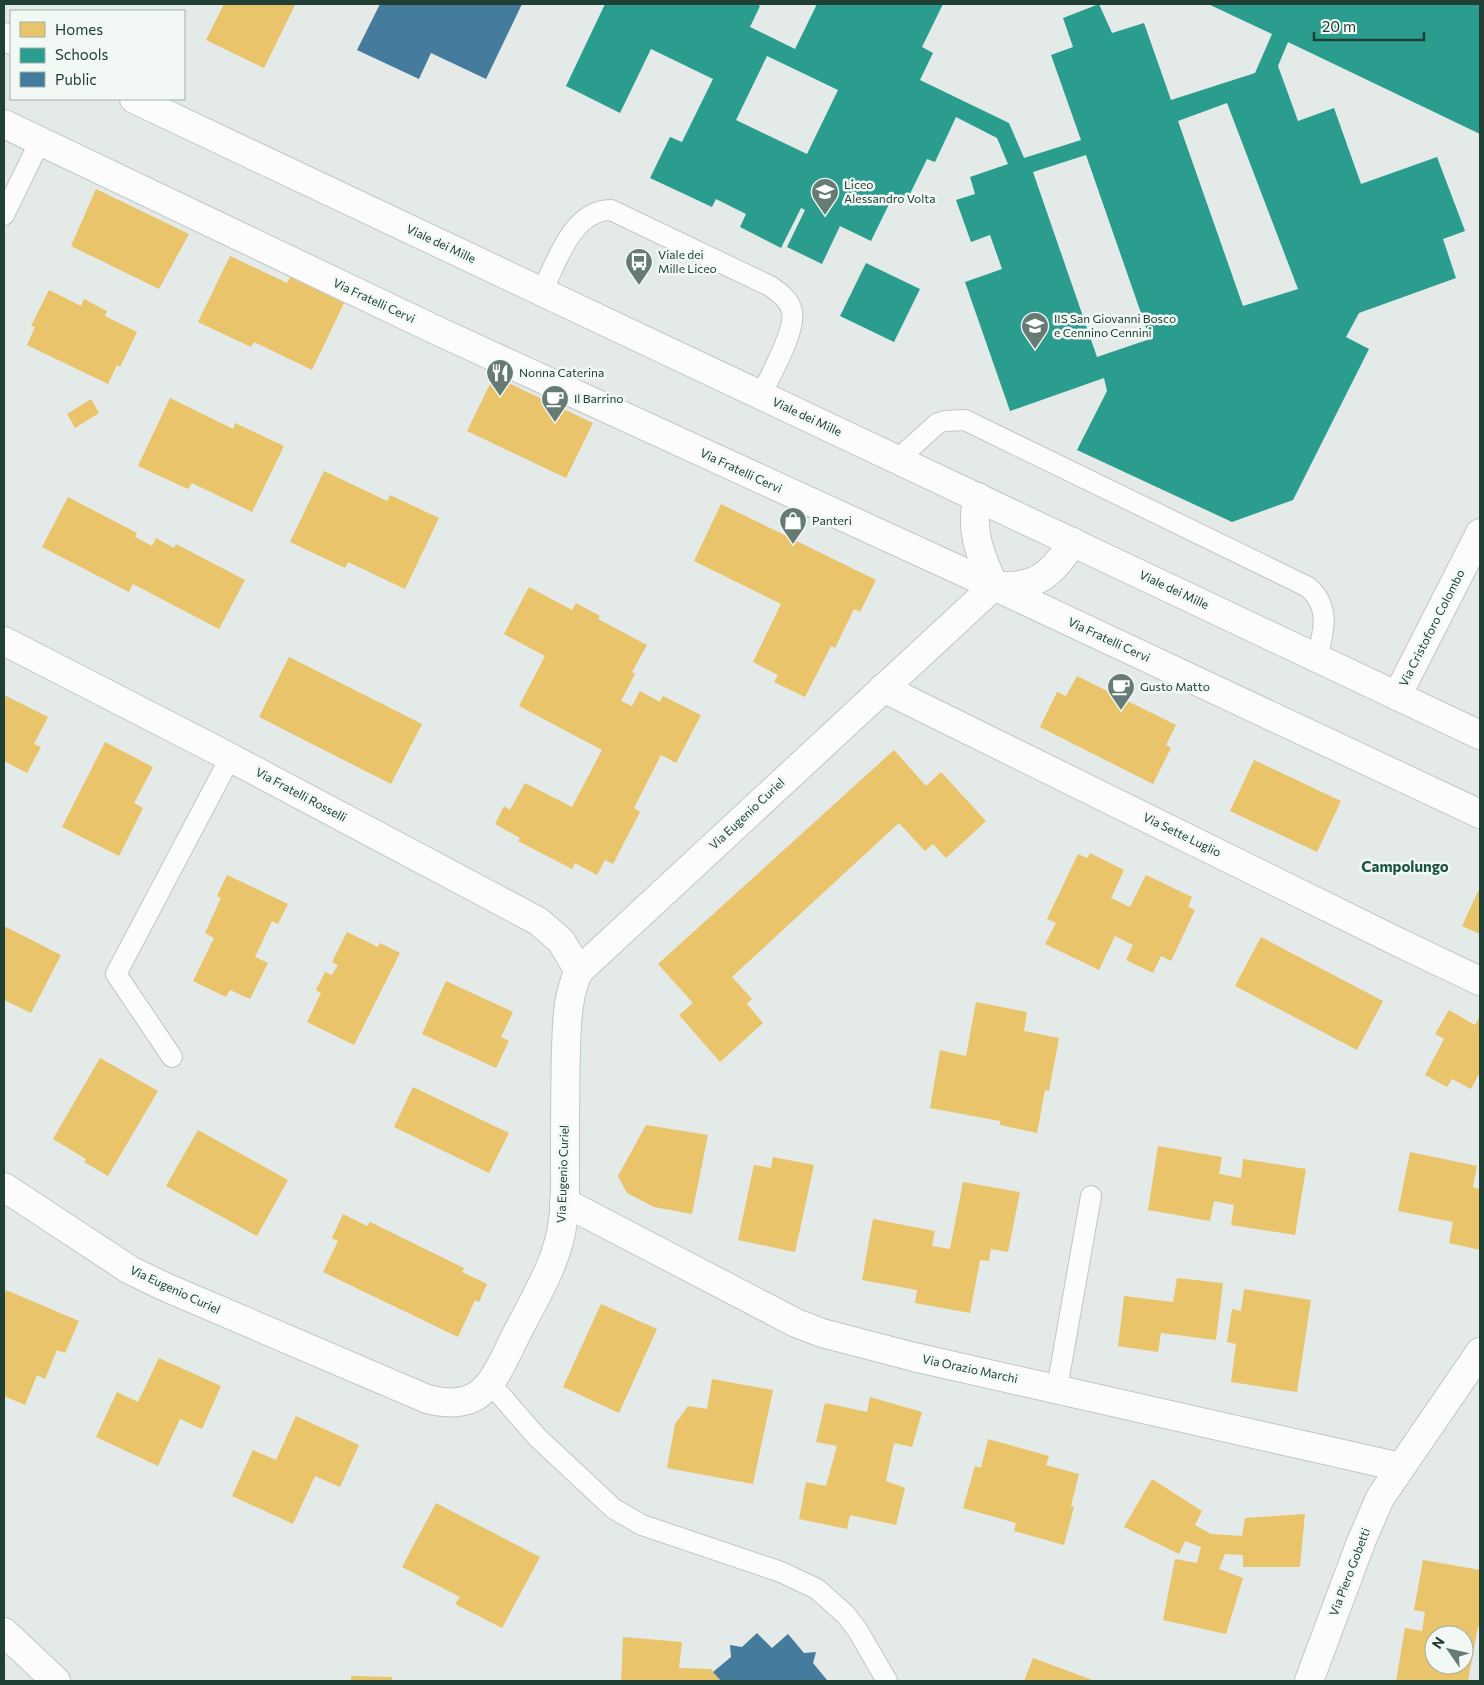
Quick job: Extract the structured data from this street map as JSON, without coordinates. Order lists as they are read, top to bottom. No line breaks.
{"streets":{"street":["Viale dei Mille","Via Fratelli Cervi","Via Cristoforo Colombo","Via Fratelli Rosselli","Via Eugenio Curiel","Via Sette Luglio","Via Orazio Marchi","Via Piero Gobetti"]},"crossings":[["Viale dei Mille","Via Cristoforo Colombo"],["Via Fratelli Cervi","Via Eugenio Curiel"],["Via Fratelli Rosselli","Via Eugenio Curiel"],["Via Eugenio Curiel","Via Sette Luglio"],["Via Eugenio Curiel","Via Orazio Marchi"],["Via Orazio Marchi","Via Piero Gobetti"]],"districts":["Campolungo"],"places":{"school or university":["Liceo Alessandro Volta","IIS San Giovanni Bosco e Cennino Cennini"],"bus stop":["Viale dei Mille Liceo"],"restaurant":["Nonna Caterina"],"cafe":["Il Barrino","Gusto Matto"],"shop":["Panteri"]},"legend":["Homes","Schools","Public"],"scale_bar":"20 m","north":"top left"}
